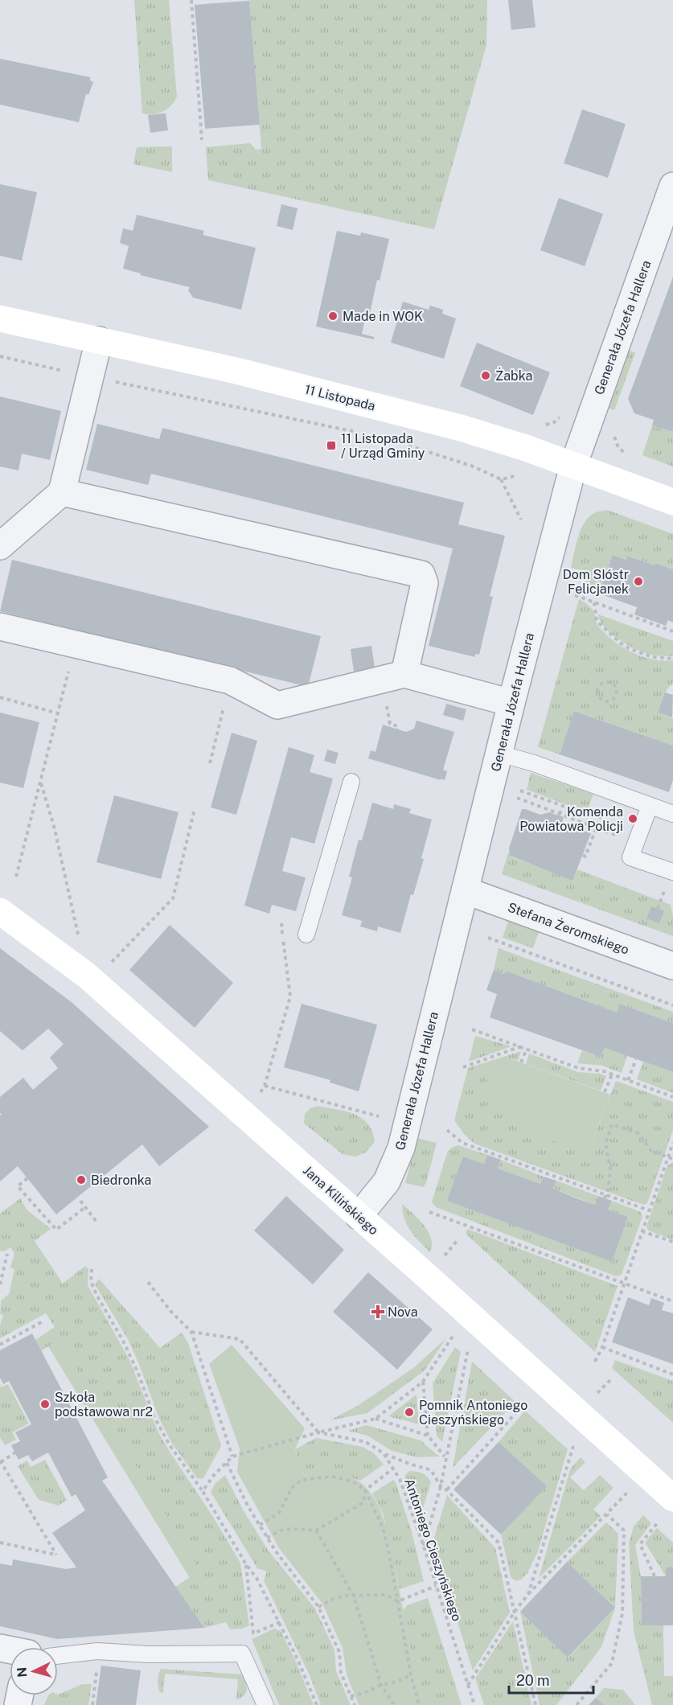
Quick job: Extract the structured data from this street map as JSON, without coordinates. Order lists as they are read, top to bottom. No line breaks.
{"streets":{"street":["Generała Józefa Hallera","11 Listopada","Stefana Żeromskiego","Jana Kilińskiego"],"path":["Antoniego Cieszyńskiego"]},"crossings":[["Generała Józefa Hallera","11 Listopada"],["Generała Józefa Hallera","Stefana Żeromskiego"],["Generała Józefa Hallera","Jana Kilińskiego"]],"places":{"other":["Made in WOK","Żabka","Dom SIóstr Felicjanek","Komenda Powiatowa Policji","Biedronka","Szkoła podstawowa nr2","Pomnik Antoniego Cieszyńskiego"],"transit":["11 Listopada / Urząd Gminy"],"health":["Nova"]},"scale_bar":"20 m","north":"left"}
